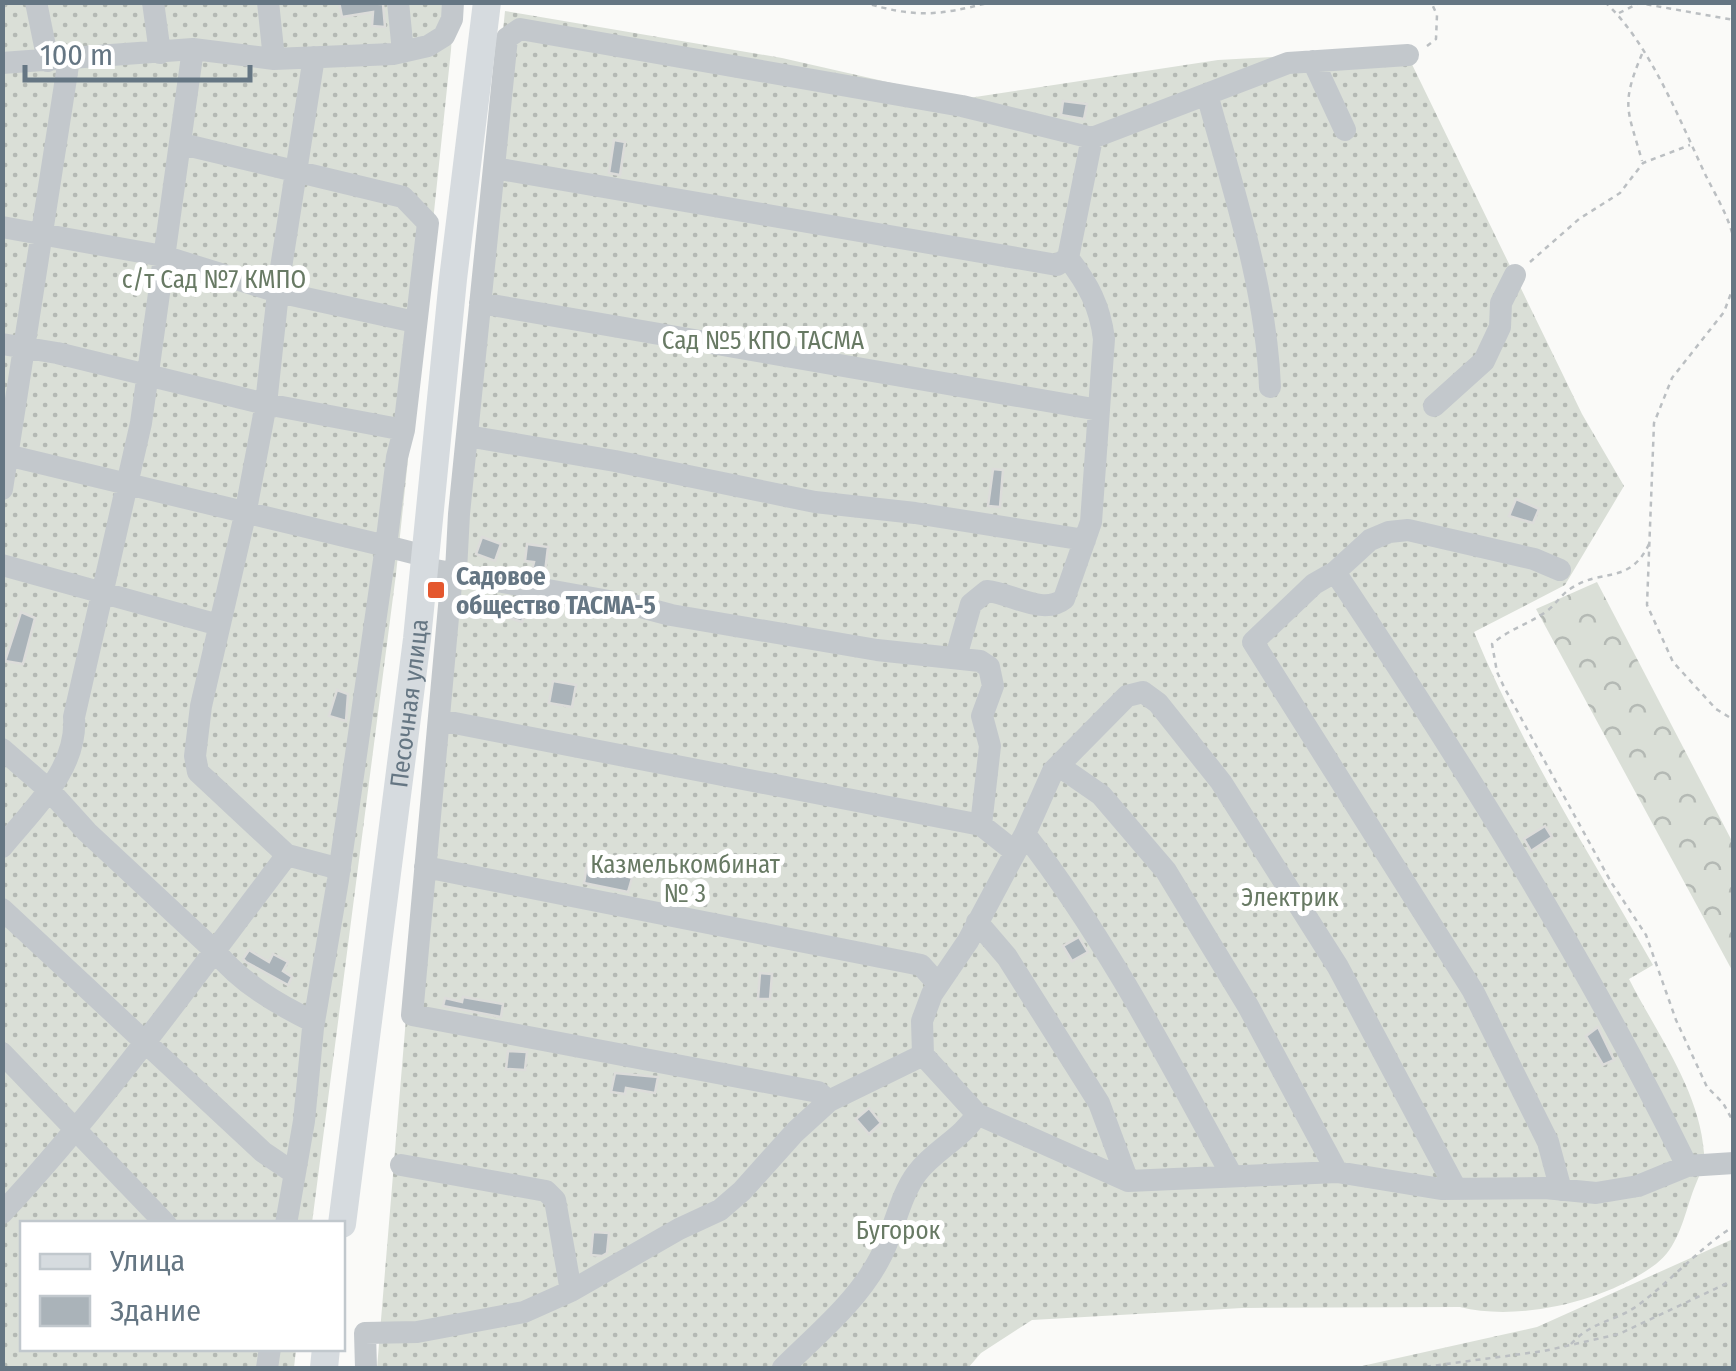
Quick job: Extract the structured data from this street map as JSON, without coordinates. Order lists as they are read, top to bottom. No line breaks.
{"streets":{"main road":["Песочная улица"]},"parks":["с/т Сад №7 КМПО","Сад №5 КПО ТАСМА","Казмелькомбинат № 3","Электрик","Бугорок"],"places":{"transit":["Садовое общество ТАСМА-5"]},"legend":["Улица","Здание"],"scale_bar":"100 m"}
